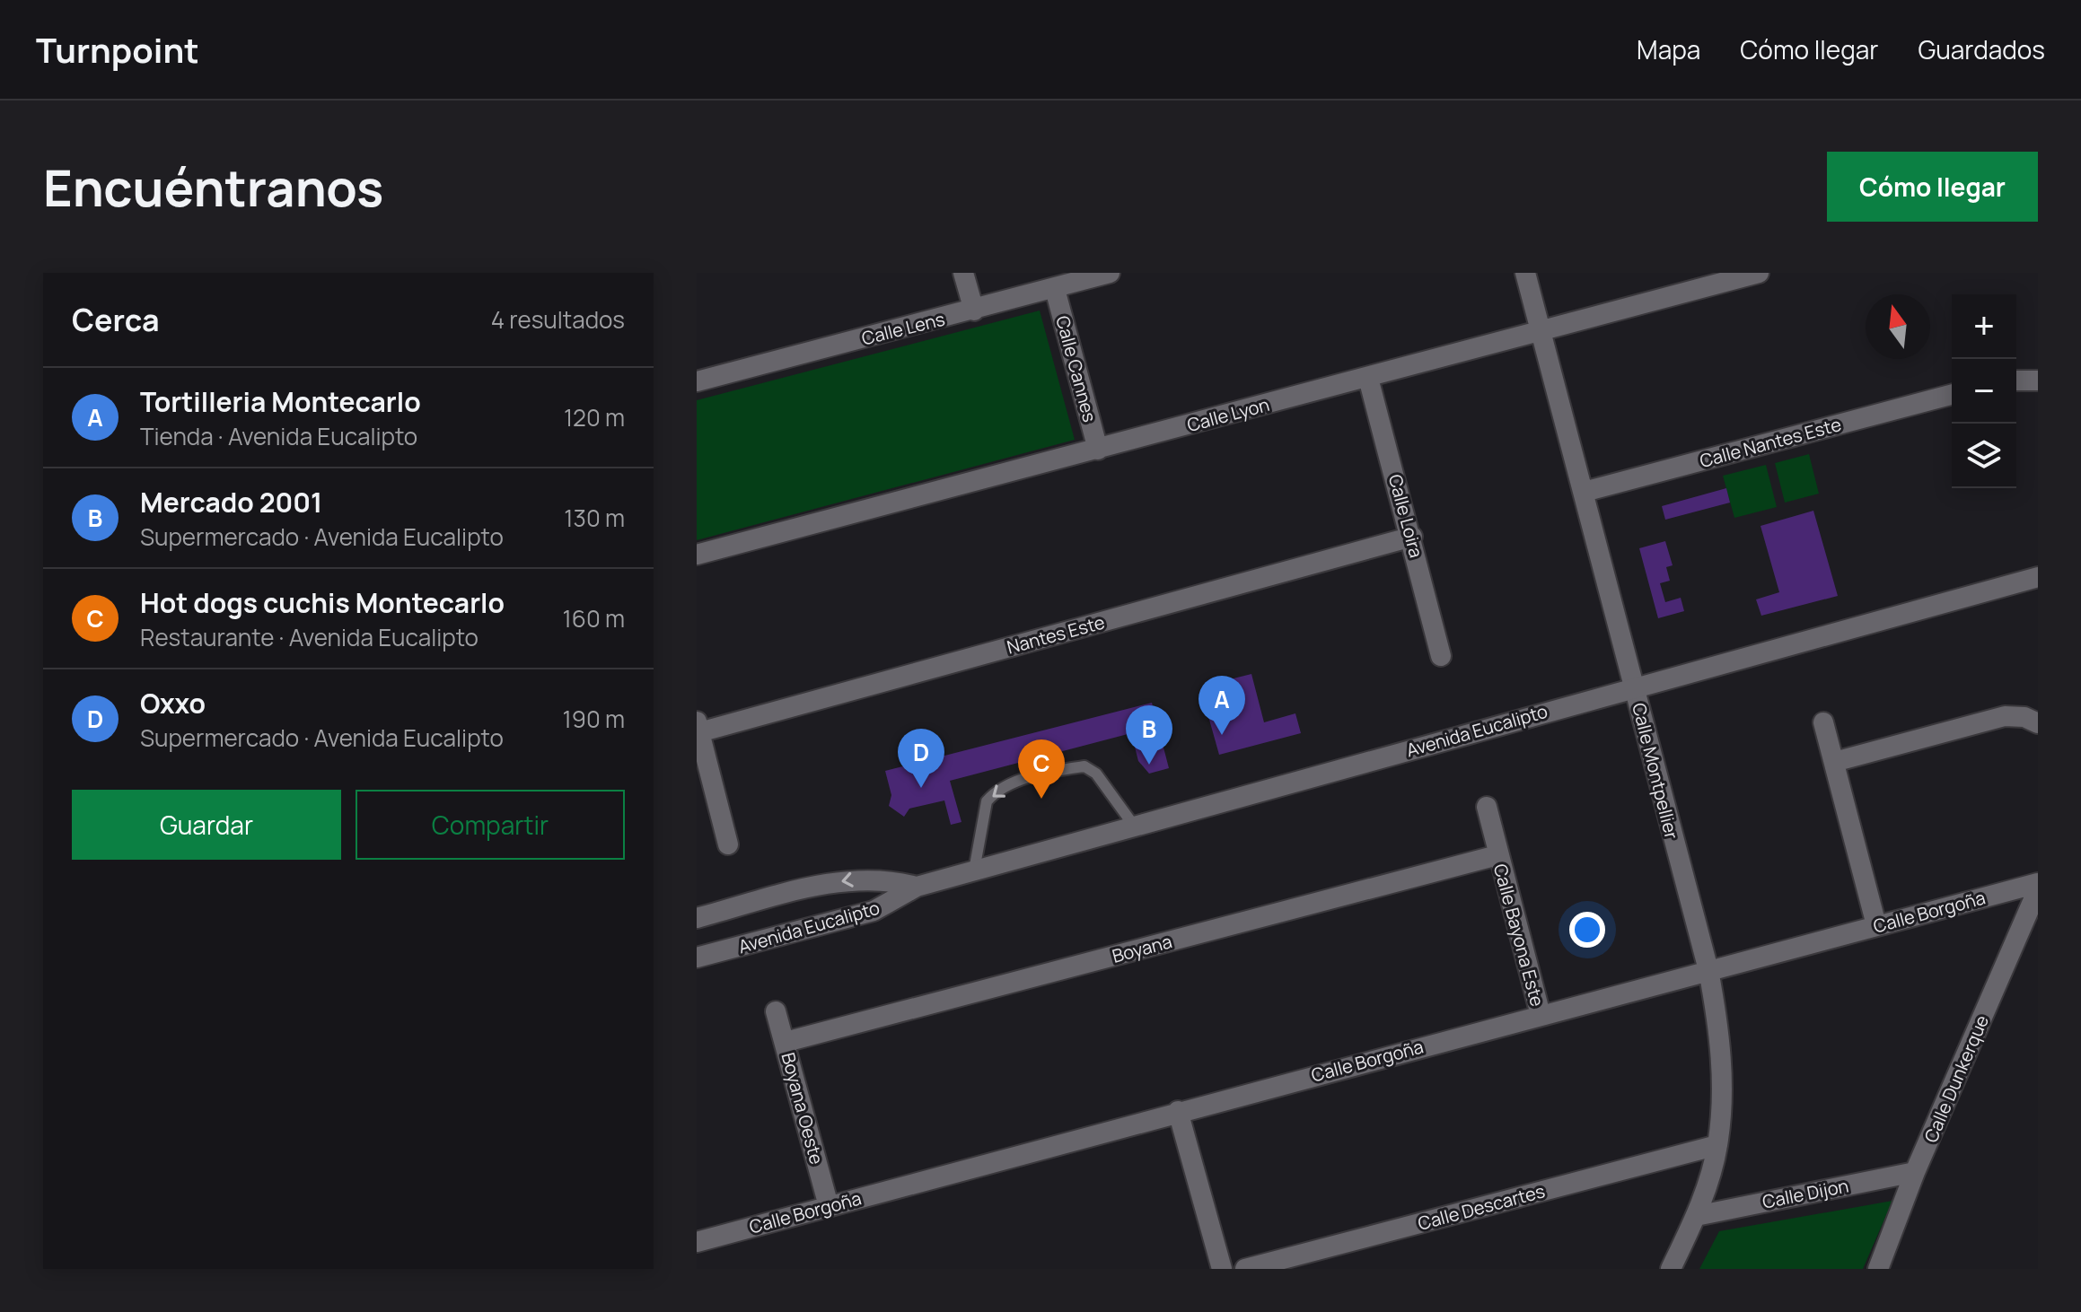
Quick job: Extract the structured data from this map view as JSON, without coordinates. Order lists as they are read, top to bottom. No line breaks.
{"streets":{"street":["Calle Lens","Calle Cannes","Calle Lyon","Calle Nantes Este","Calle Loira","Nantes Este","Avenida Eucalipto","Calle Montpellier","Calle Borgoña","Calle Bayona Este","Boyana","Calle Dunkerque","Boyana Oeste","Calle Dijon","Calle Descartes"]},"crossings":[["Calle Lens","Calle Cannes"],["Calle Cannes","Calle Lyon"],["Calle Lyon","Calle Loira"],["Calle Lyon","Calle Montpellier"],["Calle Nantes Este","Calle Montpellier"],["Calle Loira","Nantes Este"],["Avenida Eucalipto","Calle Montpellier"],["Calle Montpellier","Calle Borgoña"],["Calle Montpellier","Calle Dijon"],["Calle Montpellier","Calle Descartes"],["Calle Borgoña","Calle Bayona Este"],["Calle Borgoña","Boyana Oeste"],["Calle Bayona Este","Boyana"],["Boyana","Boyana Oeste"],["Calle Dunkerque","Calle Dijon"]],"north":"top","page":{"header":"Turnpoint","nav":["Mapa","Cómo llegar","Guardados"],"buttons":["Cómo llegar",["Guardar","Compartir"]],"title":"Encuéntranos","heading":["Cerca","4 resultados"],"map_buttons":["+","−"],"list":[{"mark":"A","name":"Tortilleria Montecarlo","note":"Tienda · Avenida Eucalipto","value":"120 m"},{"mark":"B","name":"Mercado 2001","note":"Supermercado · Avenida Eucalipto","value":"130 m"},{"mark":"C","name":"Hot dogs cuchis Montecarlo","note":"Restaurante · Avenida Eucalipto","value":"160 m"},{"mark":"D","name":"Oxxo","note":"Supermercado · Avenida Eucalipto","value":"190 m"}],"pins":["A","B","D","C"]}}
